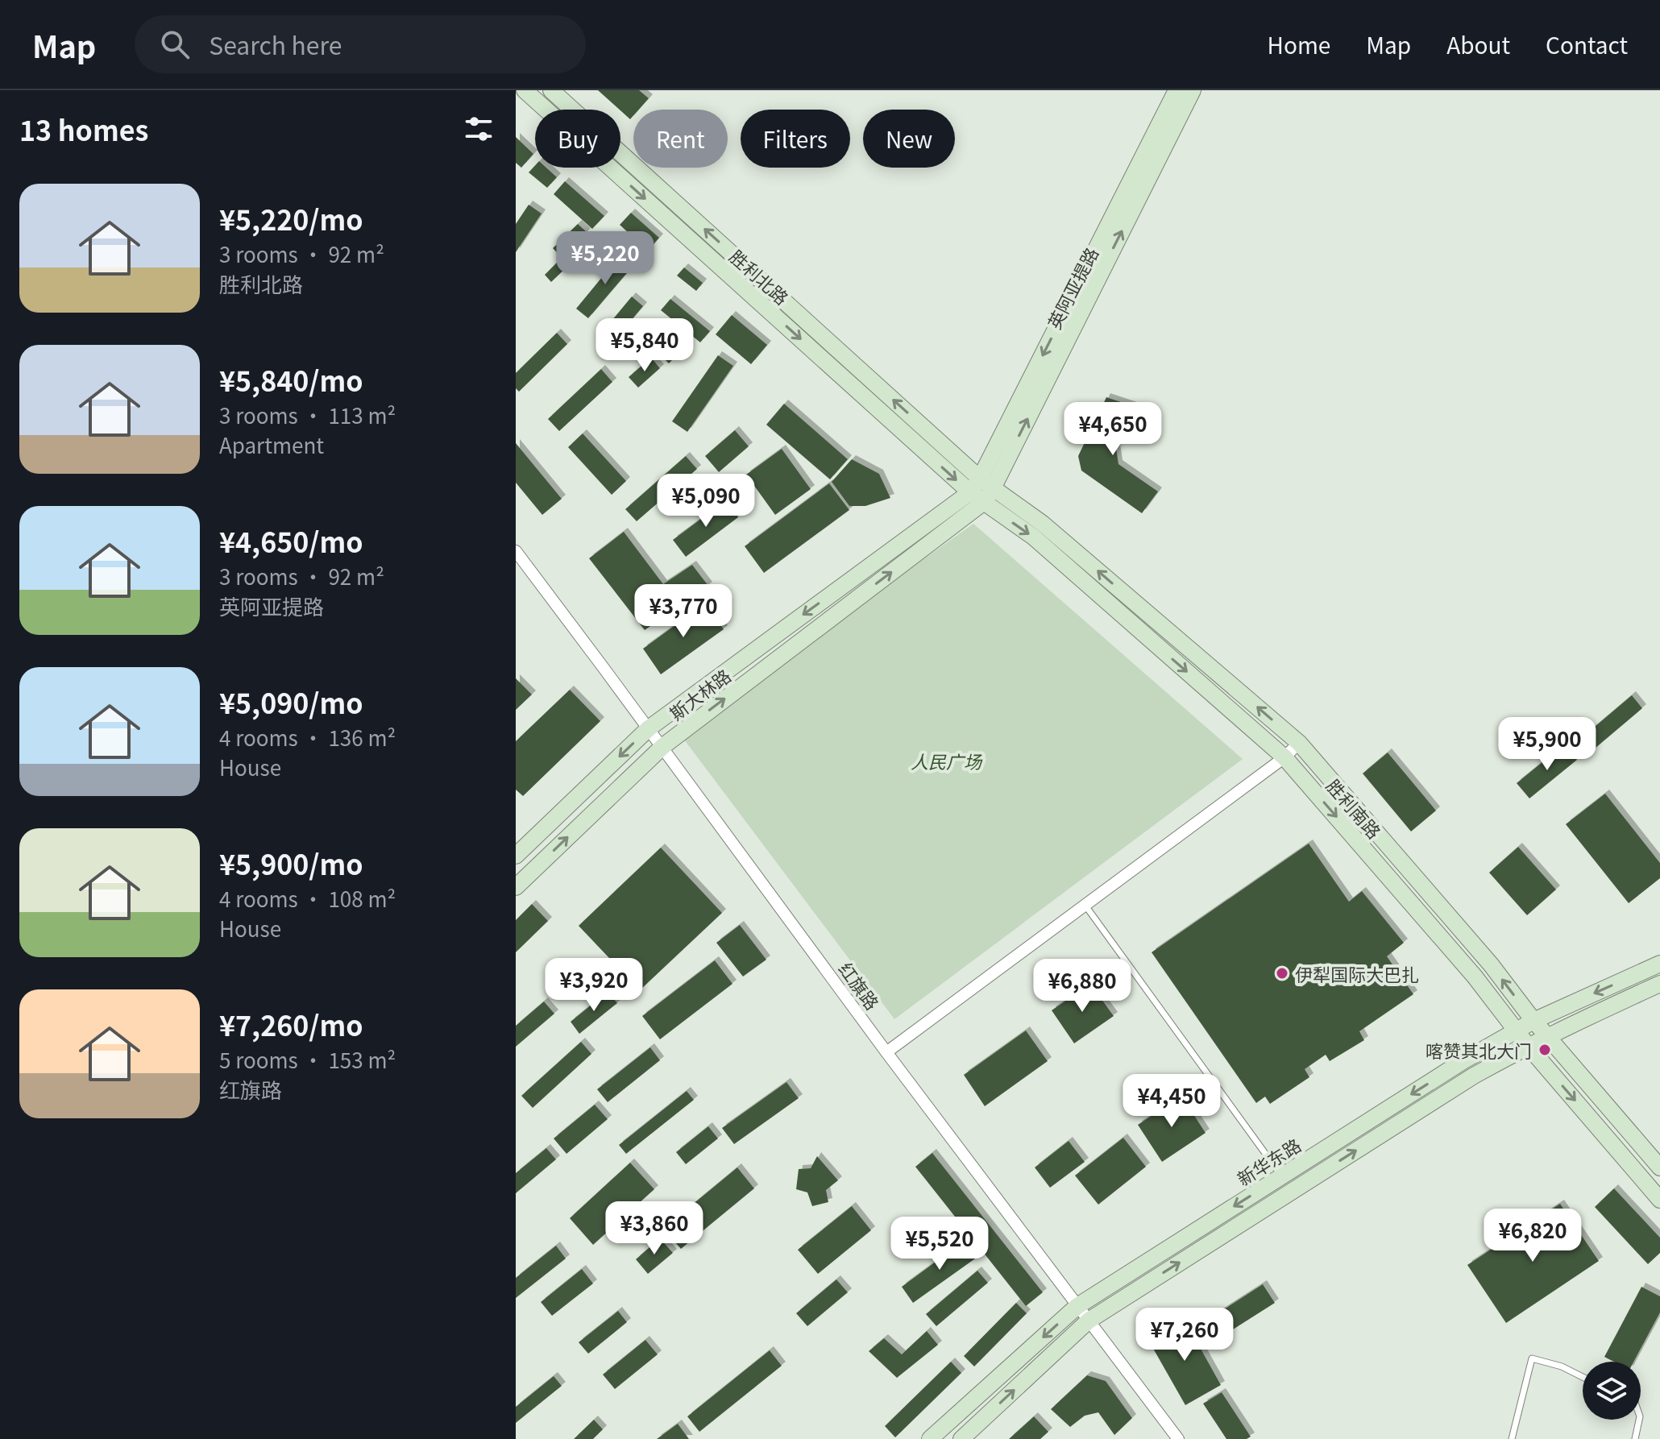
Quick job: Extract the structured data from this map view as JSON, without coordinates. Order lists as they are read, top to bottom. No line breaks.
{"streets":{"main road":["胜利北路","英阿亚提路","斯大林路","胜利南路","新华东路"],"street":["红旗路"]},"crossings":[["胜利北路","英阿亚提路"],["胜利北路","斯大林路"],["胜利北路","胜利南路"],["英阿亚提路","斯大林路"],["英阿亚提路","胜利南路"],["斯大林路","胜利南路"],["斯大林路","红旗路"],["胜利南路","新华东路"],["红旗路","新华东路"]],"parks":["人民广场"],"places":["伊犁国际大巴扎","喀赞其北大门"],"page":{"header":"Map","search":"Search here","nav":["Home","Map","About","Contact"],"heading":"13 homes","chip":["Buy","Rent","Filters","New"],"list":[{"name":"¥5,220/mo","note":"3 rooms · 92 m² · 胜利北路"},{"name":"¥5,840/mo","note":"3 rooms · 113 m² · Apartment"},{"name":"¥4,650/mo","note":"3 rooms · 92 m² · 英阿亚提路"},{"name":"¥5,090/mo","note":"4 rooms · 136 m² · House"},{"name":"¥5,900/mo","note":"4 rooms · 108 m² · House"},{"name":"¥7,260/mo","note":"5 rooms · 153 m² · 红旗路"}],"price":["¥5,220","¥5,840","¥4,650","¥5,090","¥3,770","¥5,900","¥3,920","¥6,880","¥4,450","¥3,860","¥6,820","¥5,520","¥7,260"]}}
